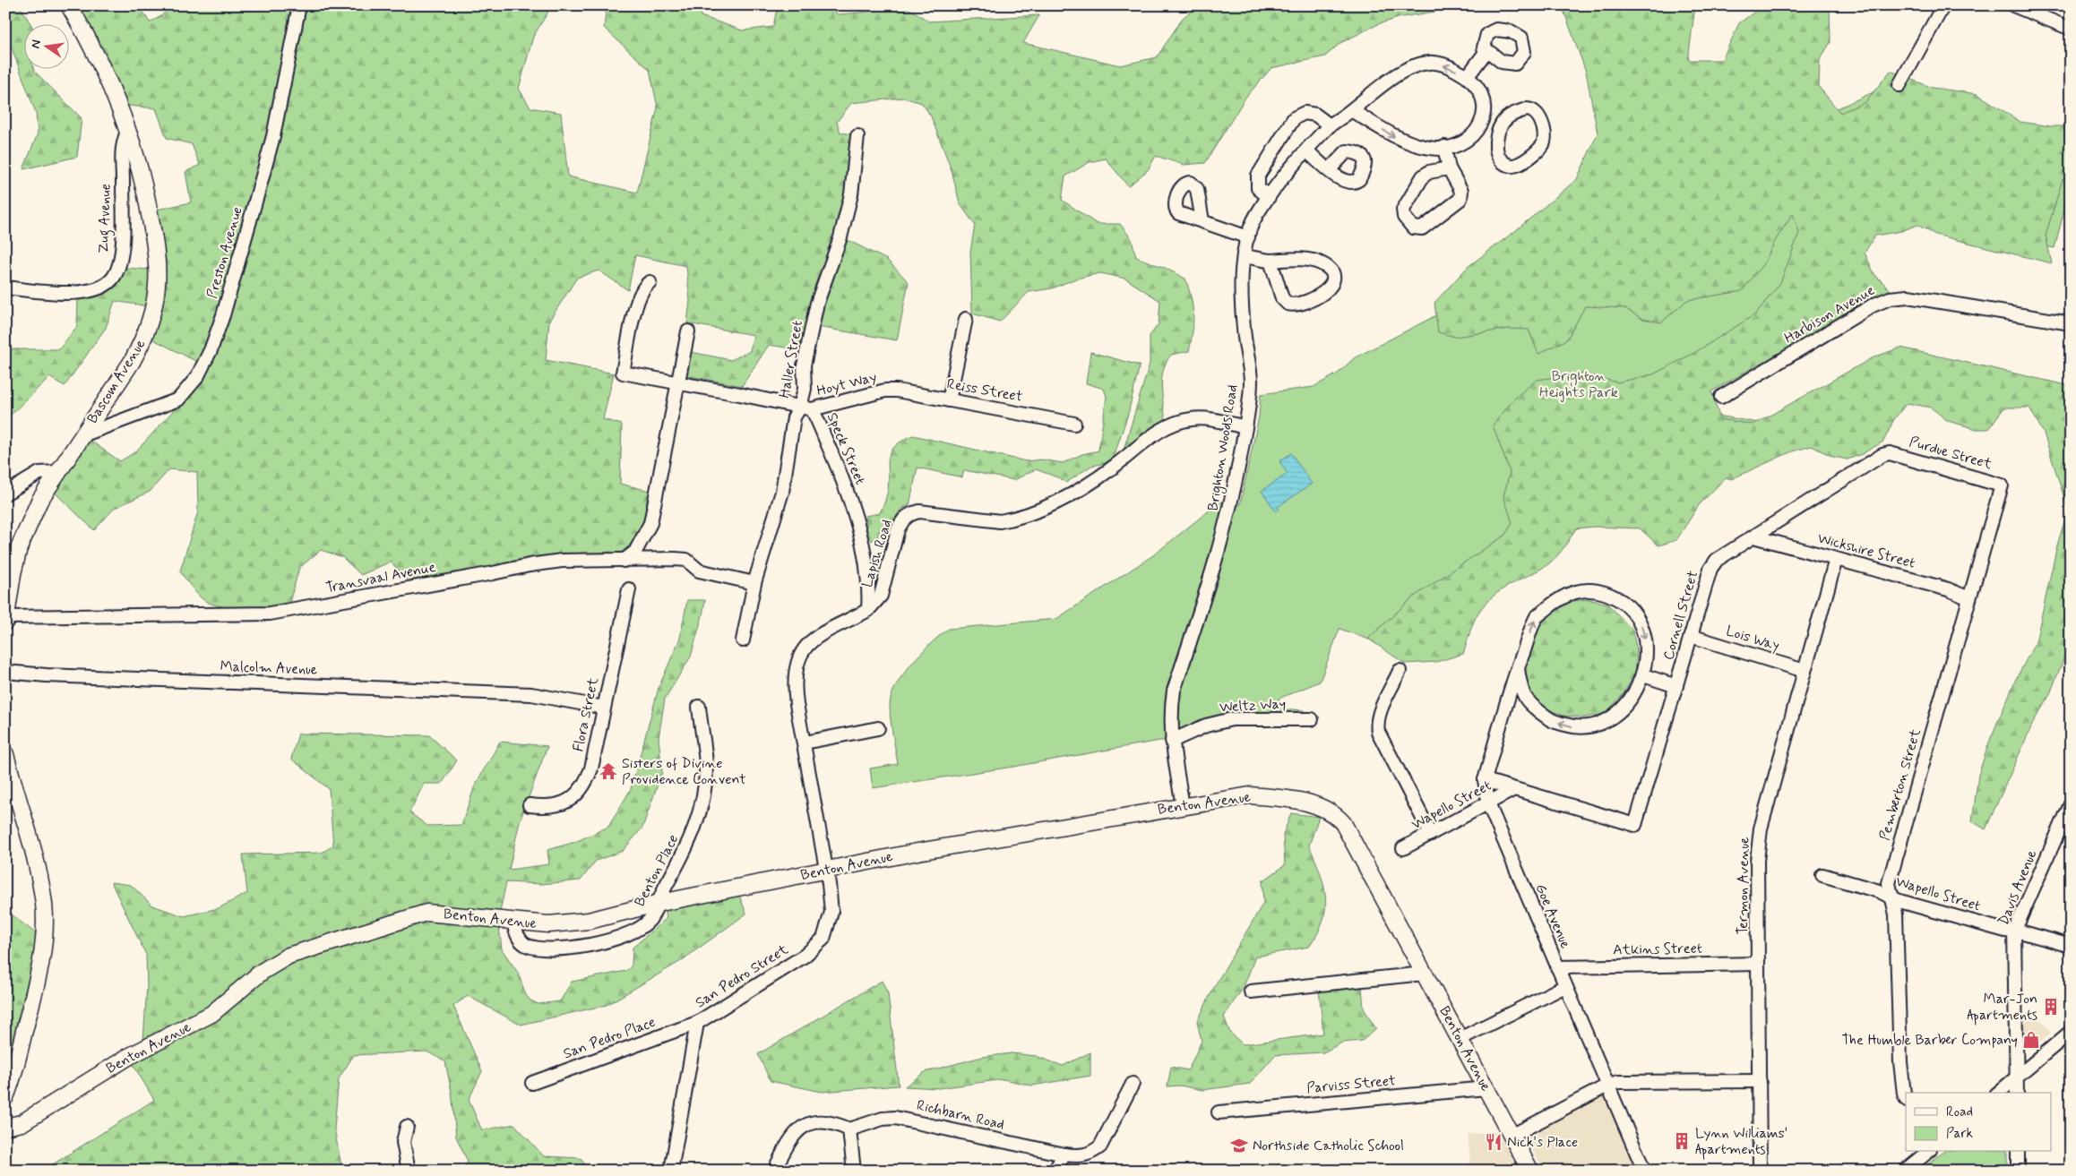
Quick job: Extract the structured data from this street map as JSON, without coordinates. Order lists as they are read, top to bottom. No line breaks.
{"streets":{"main road":["Bascom Avenue","Benton Avenue"],"street":["Zug Avenue","Preston Avenue","Harbison Avenue","Haller Street","Hoyt Way","Reiss Street","Brighton Woods Road","Speck Street","Purdue Street","Wickshire Street","Lapish Road","Transvaal Avenue","Cornell Street","Lois Way","Malcolm Avenue","Weltz Way","Flora Street","Pemberton Street","Wapello Street","Benton Place","Termon Avenue","Davis Avenue","Goe Avenue","Atkins Street","San Pedro Street","San Pedro Place","Parviss Street","Richbarn Road"]},"crossings":[["Zug Avenue","Bascom Avenue"],["Preston Avenue","Bascom Avenue"],["Haller Street","Hoyt Way"],["Haller Street","Speck Street"],["Haller Street","Transvaal Avenue"],["Bascom Avenue","Transvaal Avenue"],["Hoyt Way","Reiss Street"],["Hoyt Way","Speck Street"],["Brighton Woods Road","Lapish Road"],["Brighton Woods Road","Weltz Way"],["Brighton Woods Road","Benton Avenue"],["Speck Street","Lapish Road"],["Purdue Street","Cornell Street"],["Purdue Street","Pemberton Street"],["Wickshire Street","Cornell Street"],["Wickshire Street","Pemberton Street"],["Wickshire Street","Termon Avenue"],["Lapish Road","Benton Avenue"],["Lapish Road","San Pedro Street"],["Cornell Street","Lois Way"],["Cornell Street","Wapello Street"],["Lois Way","Termon Avenue"],["Malcolm Avenue","Flora Street"],["Pemberton Street","Wapello Street"],["Benton Avenue","Benton Place"],["Benton Avenue","San Pedro Street"],["Benton Avenue","Parviss Street"],["Wapello Street","Davis Avenue"],["Wapello Street","Goe Avenue"],["Termon Avenue","Atkins Street"],["Goe Avenue","Atkins Street"],["San Pedro Street","San Pedro Place"]],"parks":["Brighton Heights Park"],"places":{"temple":["Sisters of Divine Providence Convent"],"building":["Mar-Jon Apartments","Lynn Williams' Apartments"],"shop":["The Humble Barber Company"],"restaurant":["Nick's Place"],"school or university":["Northside Catholic School"]},"legend":["Road","Park"],"north":"left"}
